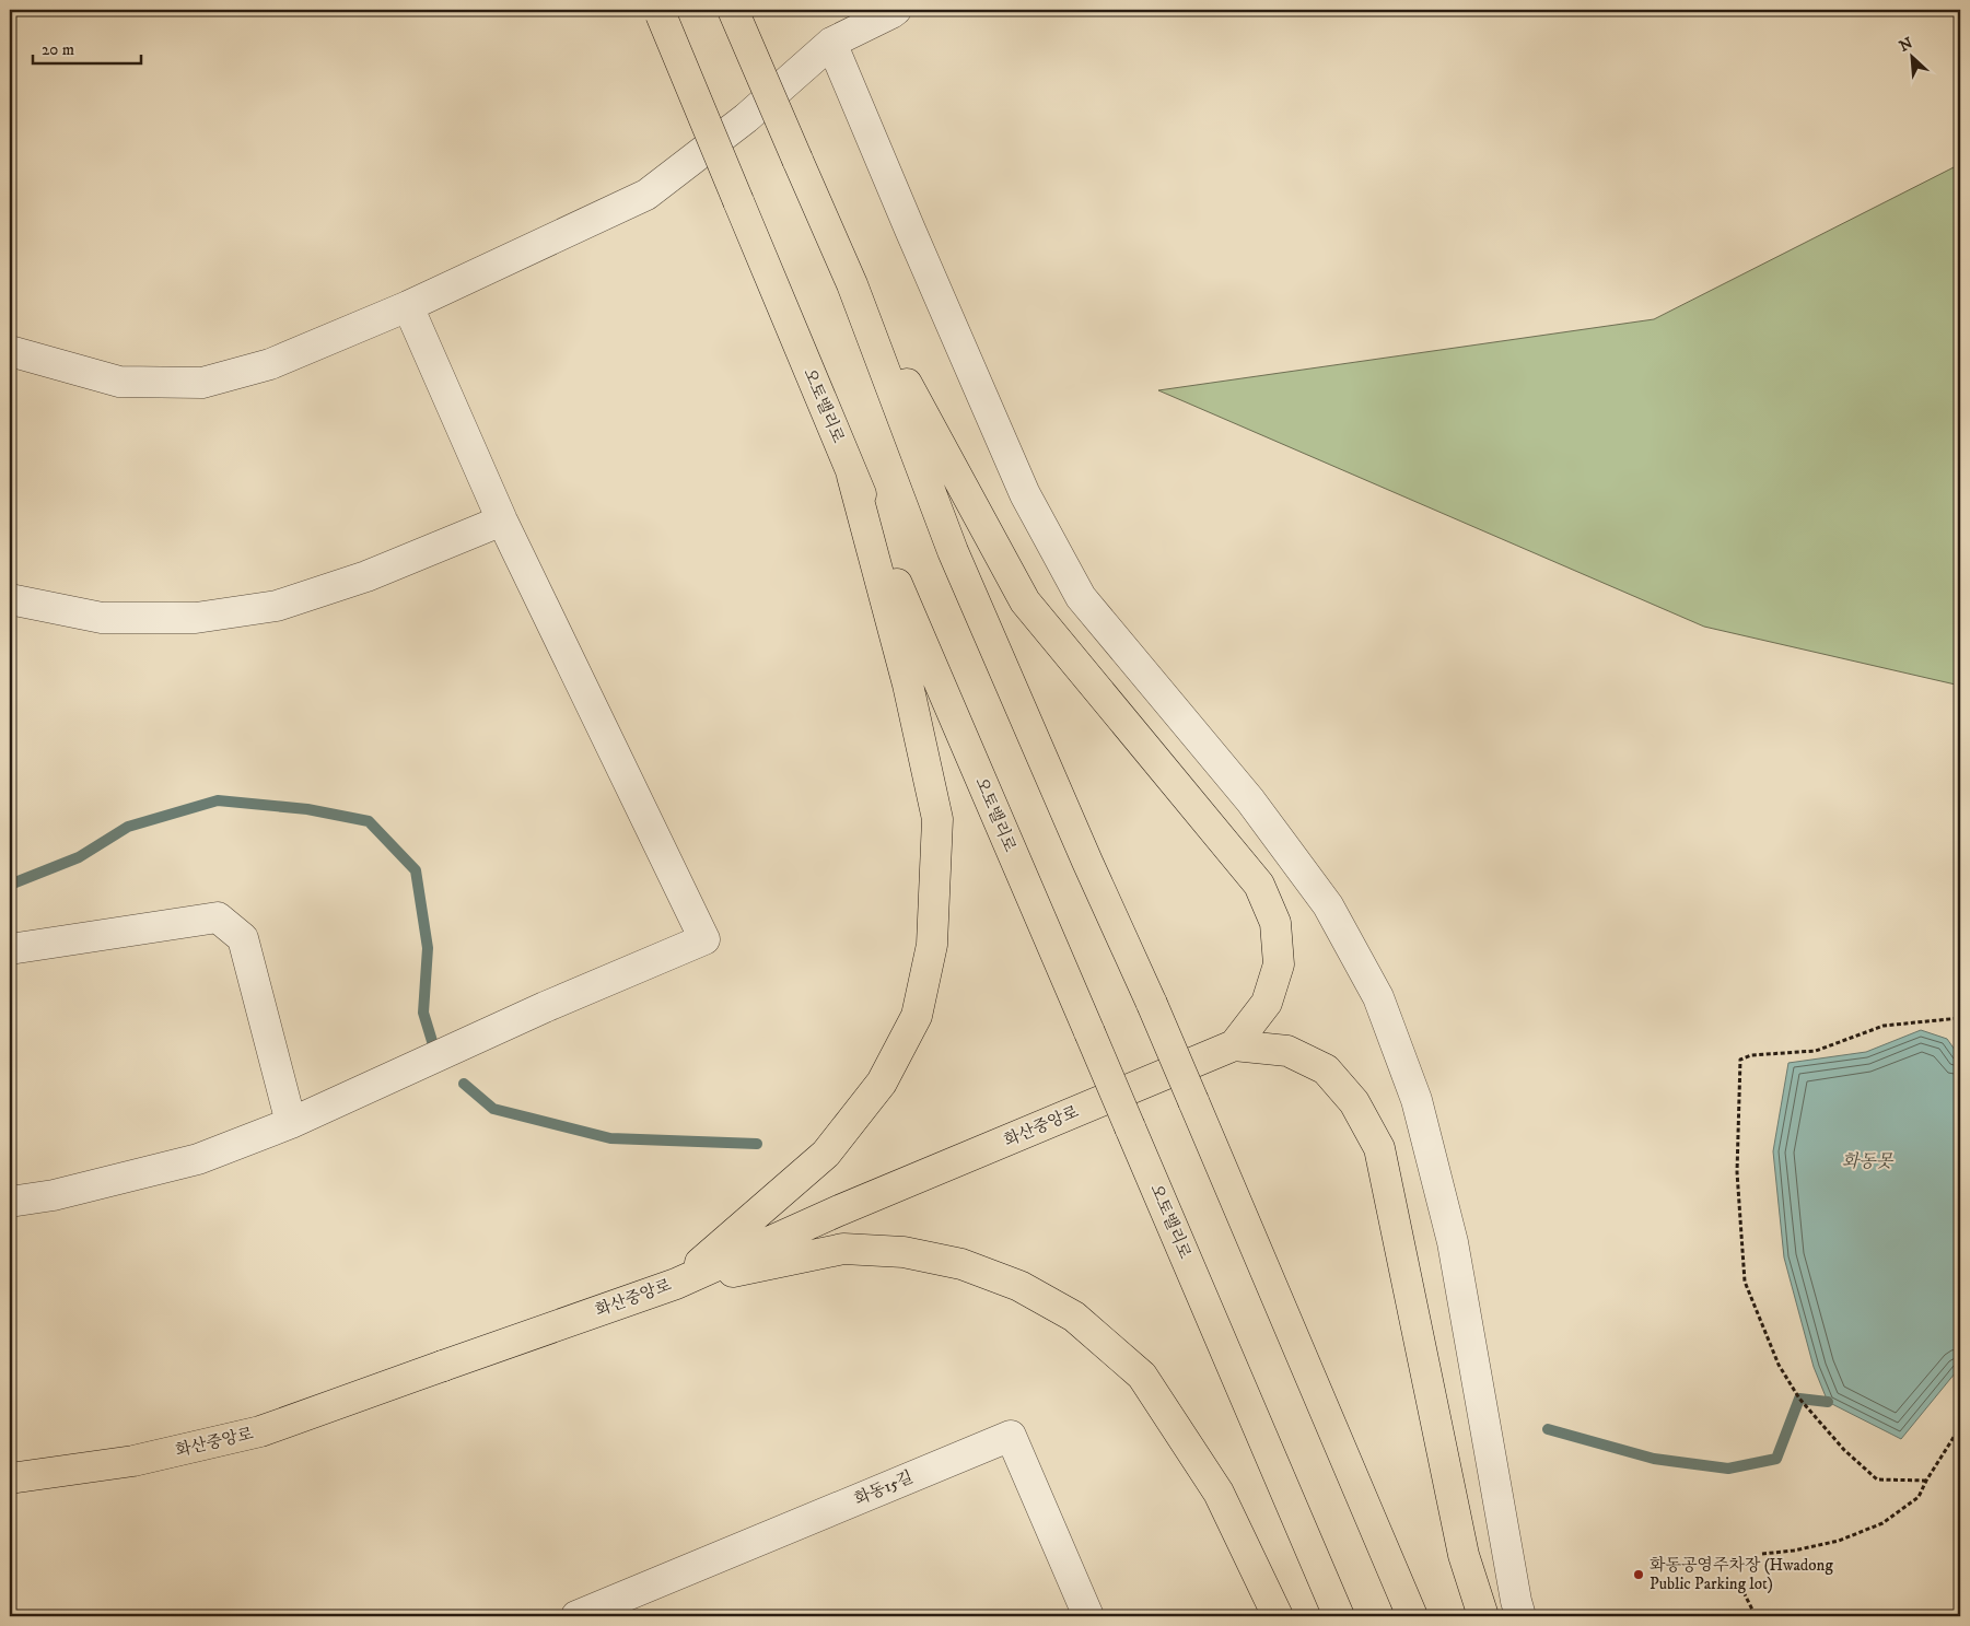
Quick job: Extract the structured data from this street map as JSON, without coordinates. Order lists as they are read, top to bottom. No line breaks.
{"streets":{"main road":["오토밸리로","화산중앙로"],"lane":["화동15길"]},"water":["화동못"],"places":["화동공영주차장 (Hwadong Public Parking lot)"],"scale_bar":"20 m","north":"top left"}
